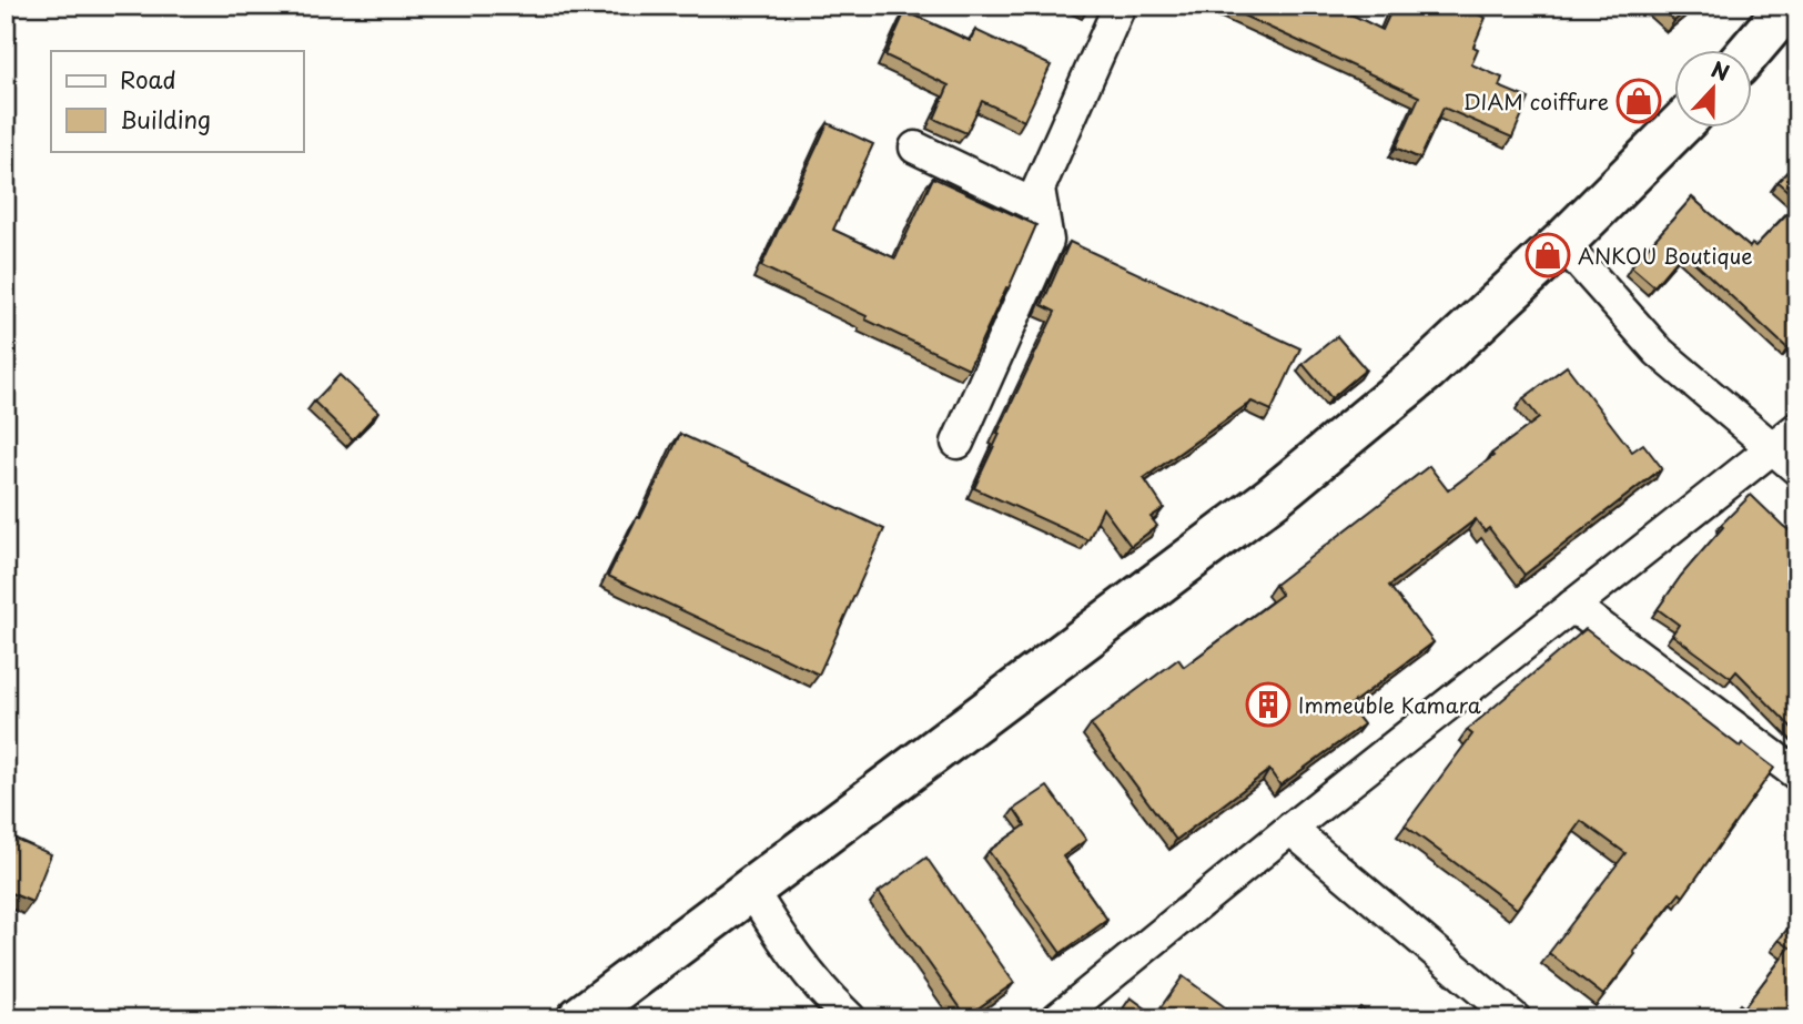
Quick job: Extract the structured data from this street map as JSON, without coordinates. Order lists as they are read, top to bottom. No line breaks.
{"places":{"shop":["DIAM coiffure","ANKOU Boutique"],"building":["Immeuble Kamara"]},"legend":["Road","Building"],"north":"top"}
